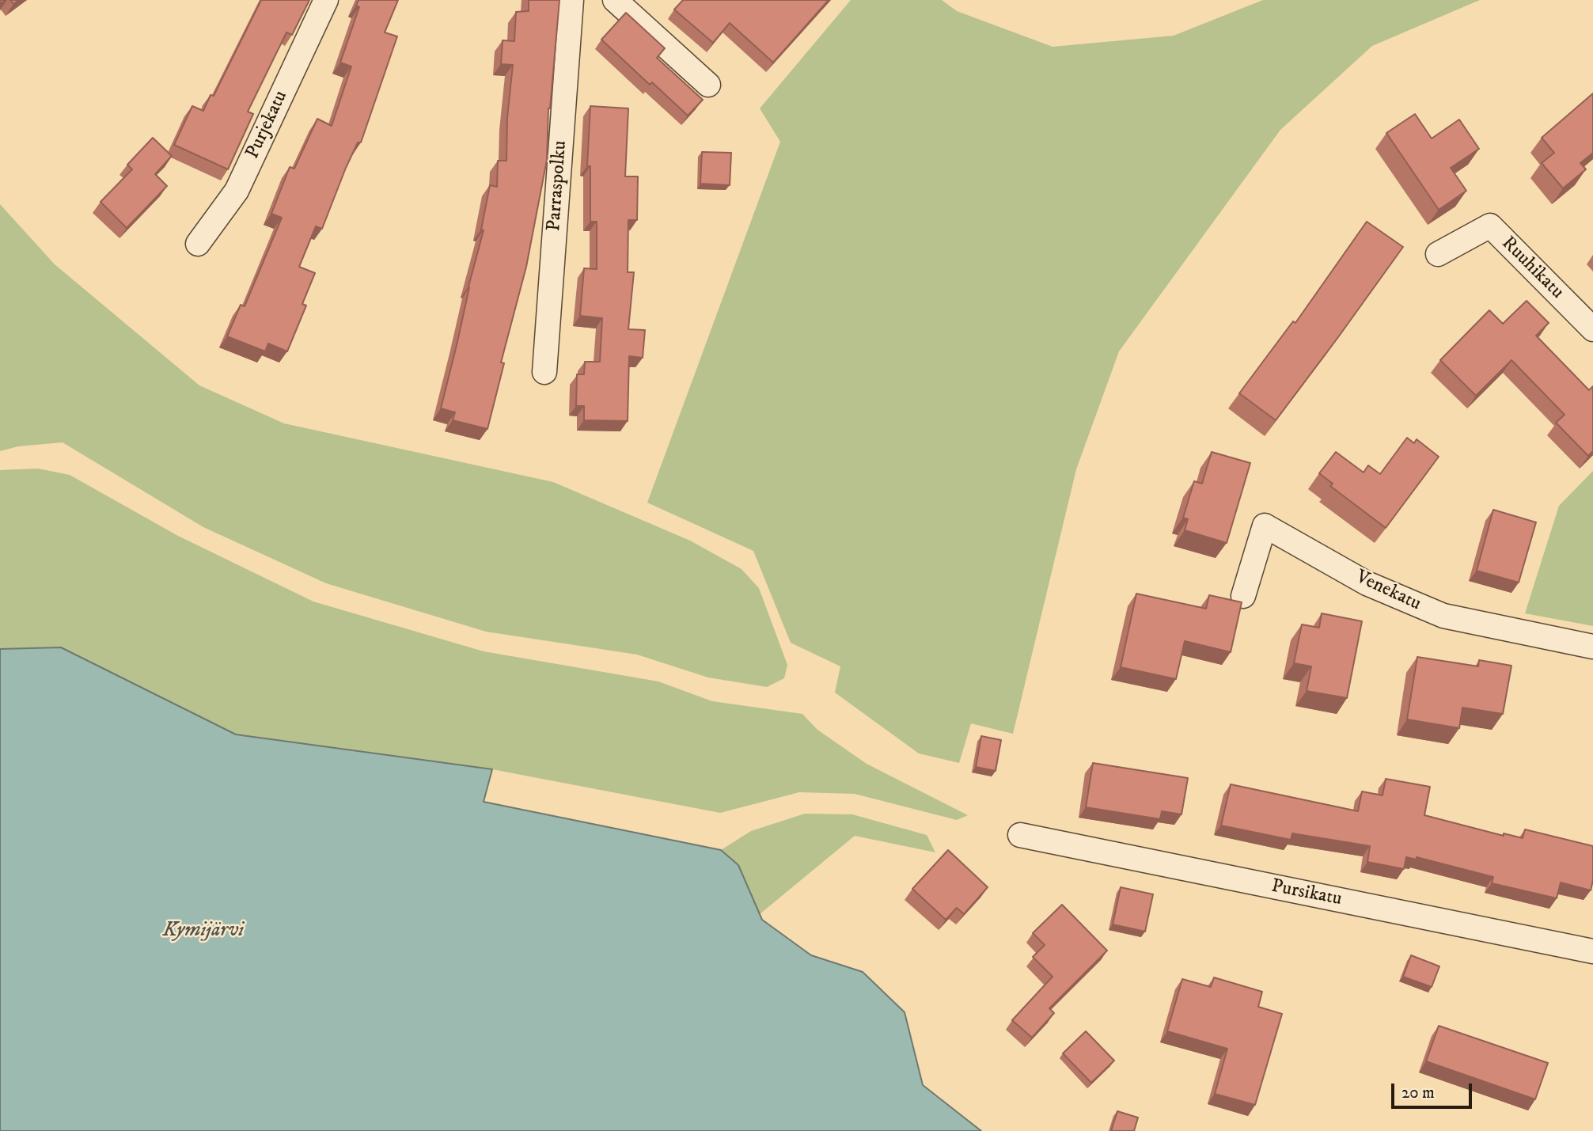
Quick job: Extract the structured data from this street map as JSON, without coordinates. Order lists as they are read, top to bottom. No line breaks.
{"streets":{"street":["Purjekatu","Parraspolku","Ruuhikatu","Venekatu","Pursikatu"]},"water":["Kymijärvi"],"scale_bar":"20 m"}
